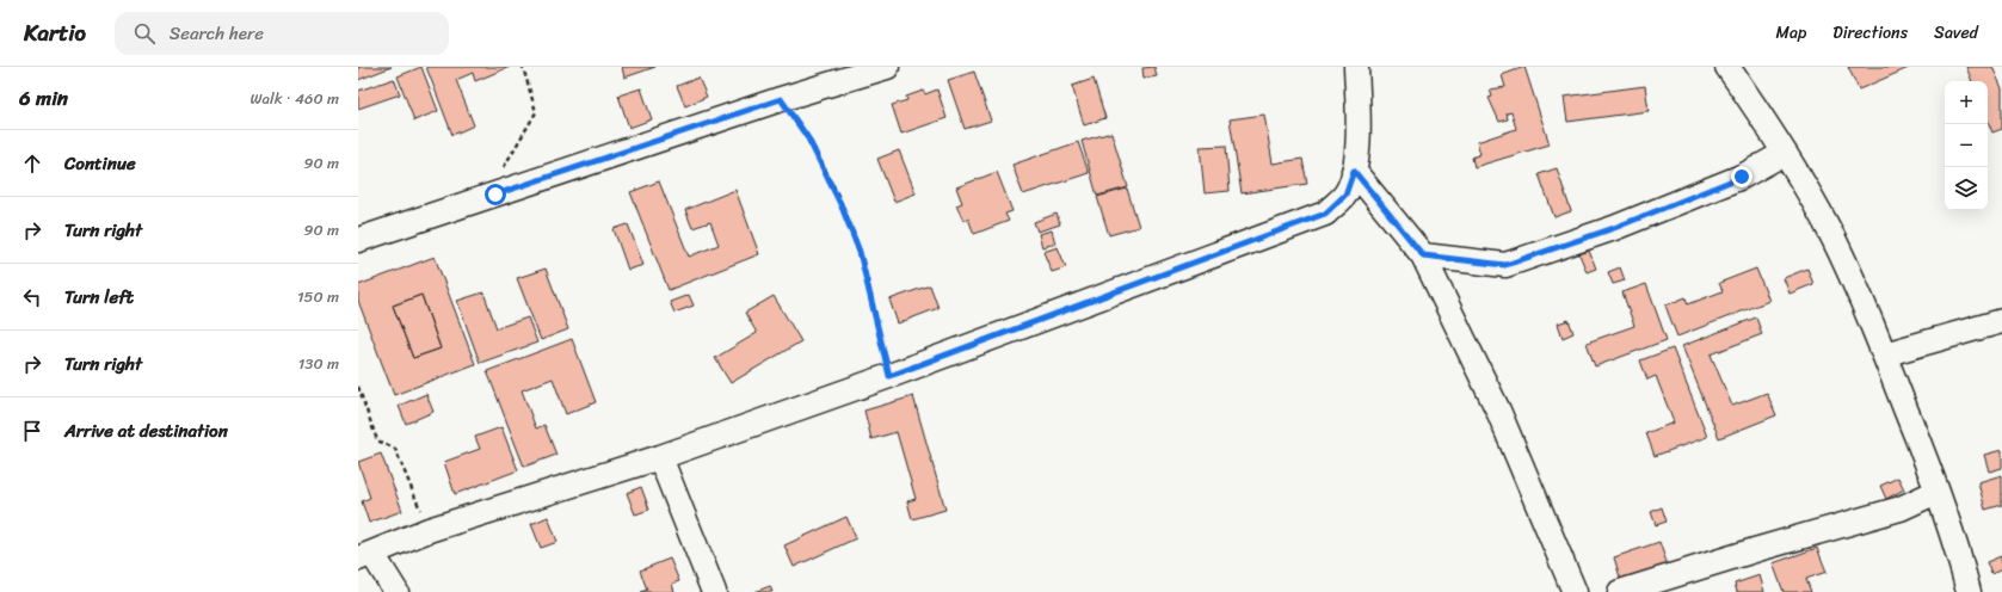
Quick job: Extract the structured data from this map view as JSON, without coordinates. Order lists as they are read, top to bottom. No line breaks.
{"page":{"header":"Kartio","search":"Search here","nav":["Map","Directions","Saved"],"heading":["6 min","Walk · 460 m"],"map_buttons":["+","−"],"list":[["Continue","90 m"],["Turn right","90 m"],["Turn left","150 m"],["Turn right","130 m"],"Arrive at destination"]}}
